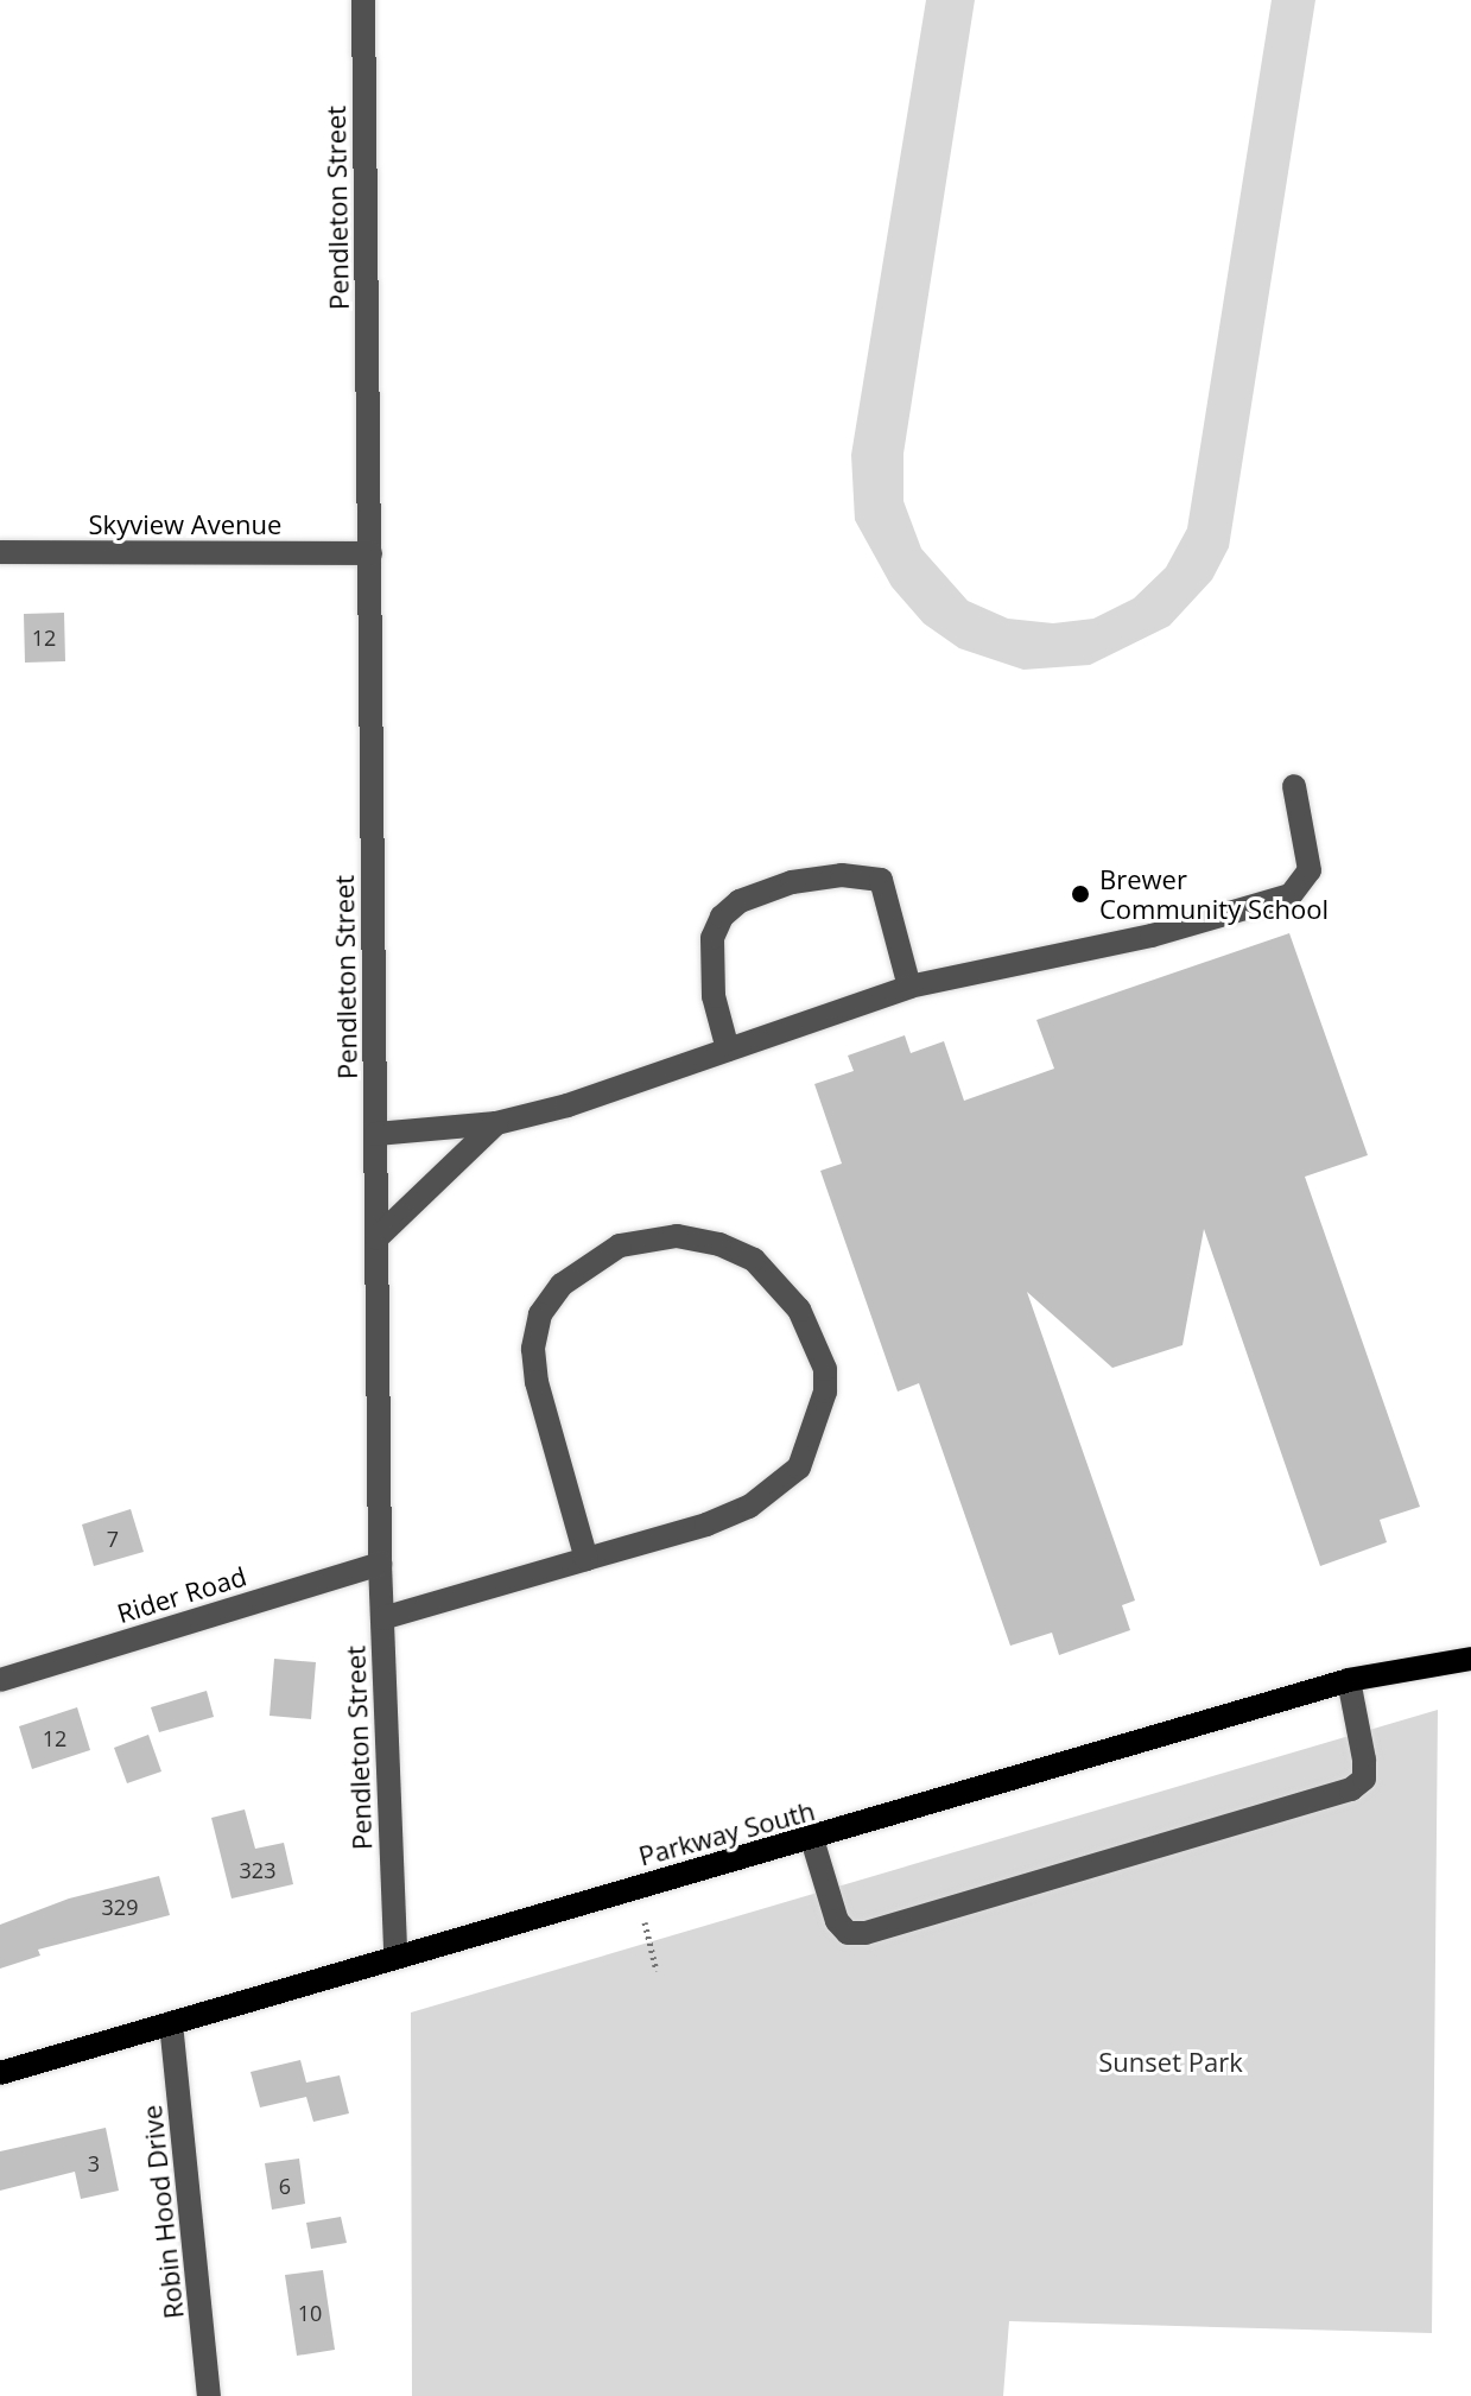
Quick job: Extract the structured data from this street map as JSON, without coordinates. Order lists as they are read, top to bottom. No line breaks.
{"streets":{"main road":["Parkway South"],"street":["Pendleton Street","Skyview Avenue","Rider Road","Robin Hood Drive"]},"crossings":[["Pendleton Street","Skyview Avenue"],["Pendleton Street","Rider Road"],["Pendleton Street","Parkway South"],["Parkway South","Robin Hood Drive"]],"parks":["Sunset Park"],"places":["Brewer Community School"],"house_numbers":["12","7","12","323","329","3","6","10"]}
